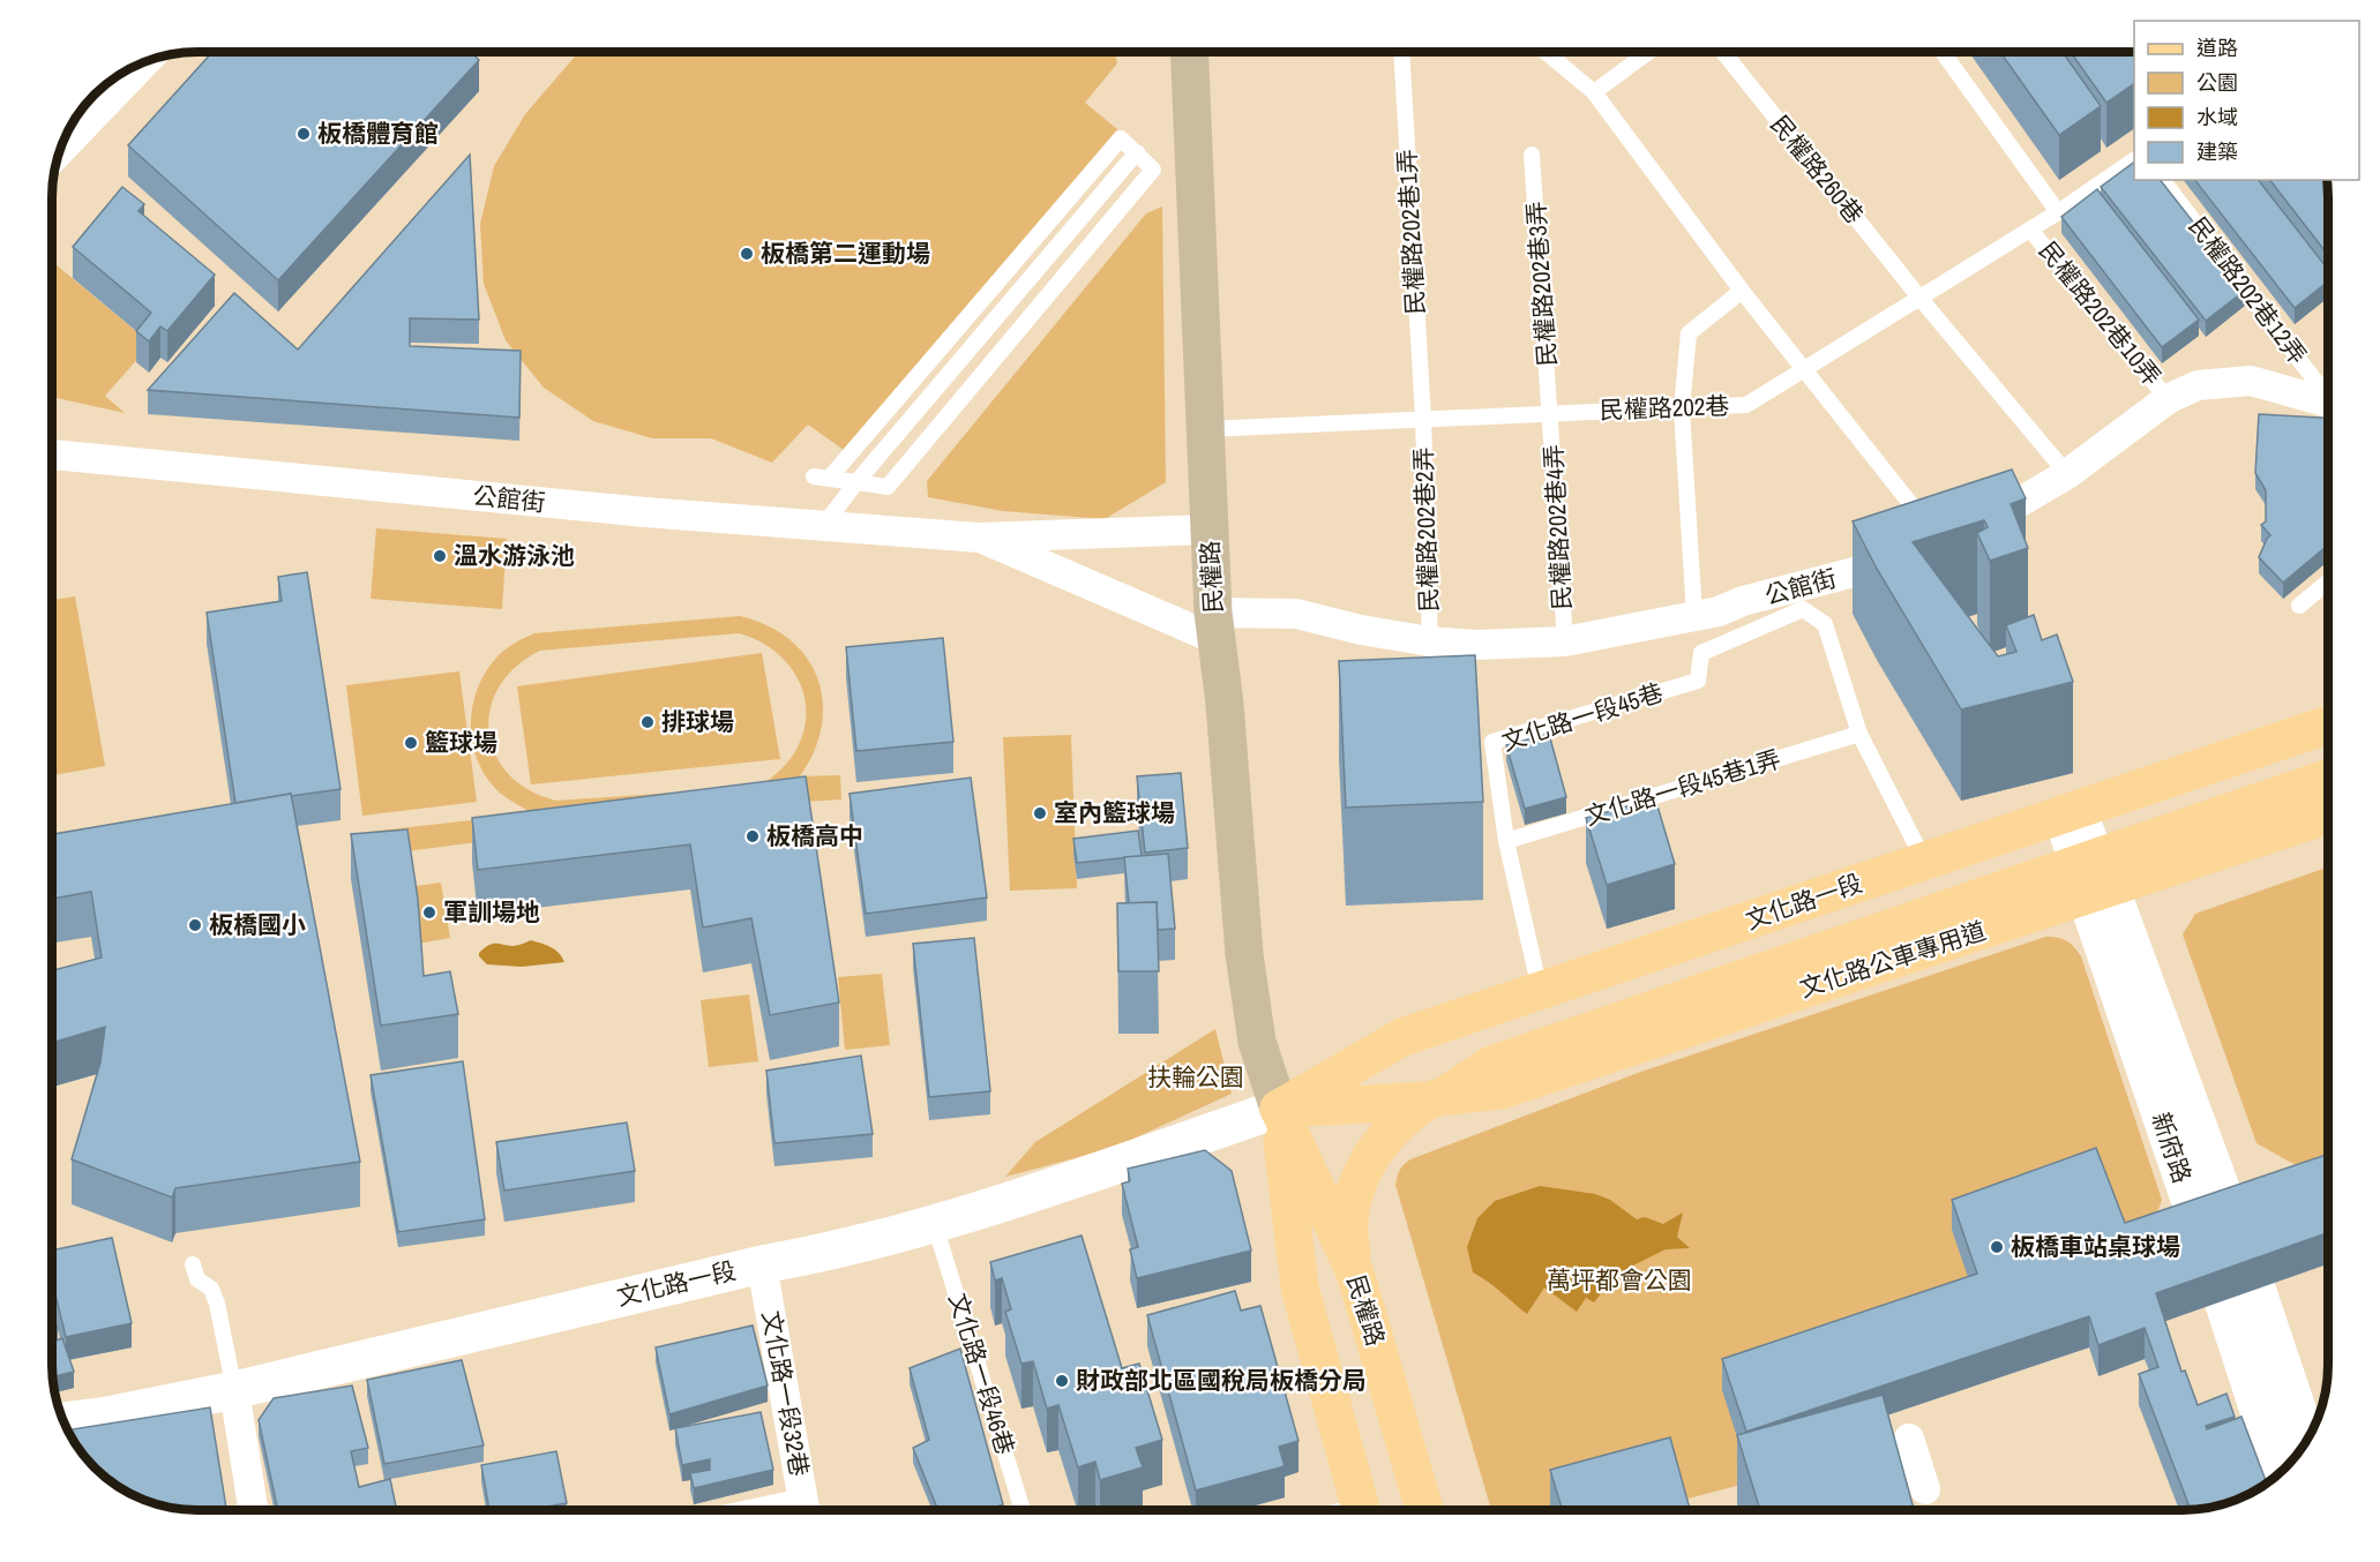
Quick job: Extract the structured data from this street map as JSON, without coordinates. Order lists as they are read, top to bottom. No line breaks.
{"streets":{"main road":["民權路","文化路一段","文化路公車專用道"],"street":["公館街","新府路","文化路一段32巷"],"lane":["民權路260巷","民權路202巷1弄","民權路202巷3弄","民權路202巷12弄","民權路202巷10弄","民權路202巷","民權路202巷4弄","民權路202巷2弄","文化路一段45巷","文化路一段45巷1弄","文化路一段46巷"]},"crossings":[["民權路260巷","民權路202巷"],["民權路202巷1弄","民權路202巷"],["民權路202巷1弄","民權路202巷2弄"],["民權路202巷3弄","民權路202巷"],["民權路202巷3弄","民權路202巷4弄"],["民權路202巷10弄","民權路202巷"],["民權路202巷","民權路202巷4弄"],["民權路202巷","民權路202巷2弄"],["民權路202巷","民權路"],["公館街","民權路202巷4弄"],["公館街","民權路202巷2弄"],["公館街","民權路"],["民權路","文化路一段"],["文化路一段45巷","文化路一段45巷1弄"],["文化路一段45巷","文化路一段"],["文化路一段","文化路公車專用道"],["文化路一段","新府路"],["文化路一段","文化路一段46巷"],["文化路一段","文化路一段32巷"],["文化路公車專用道","新府路"]],"parks":["扶輪公園","萬坪都會公園"],"places":["板橋體育館","板橋第二運動場","溫水游泳池","排球場","籃球場","室內籃球場","板橋高中","軍訓場地","板橋國小","板橋車站桌球場","財政部北區國稅局板橋分局"],"legend":["道路","公園","水域","建築"]}
